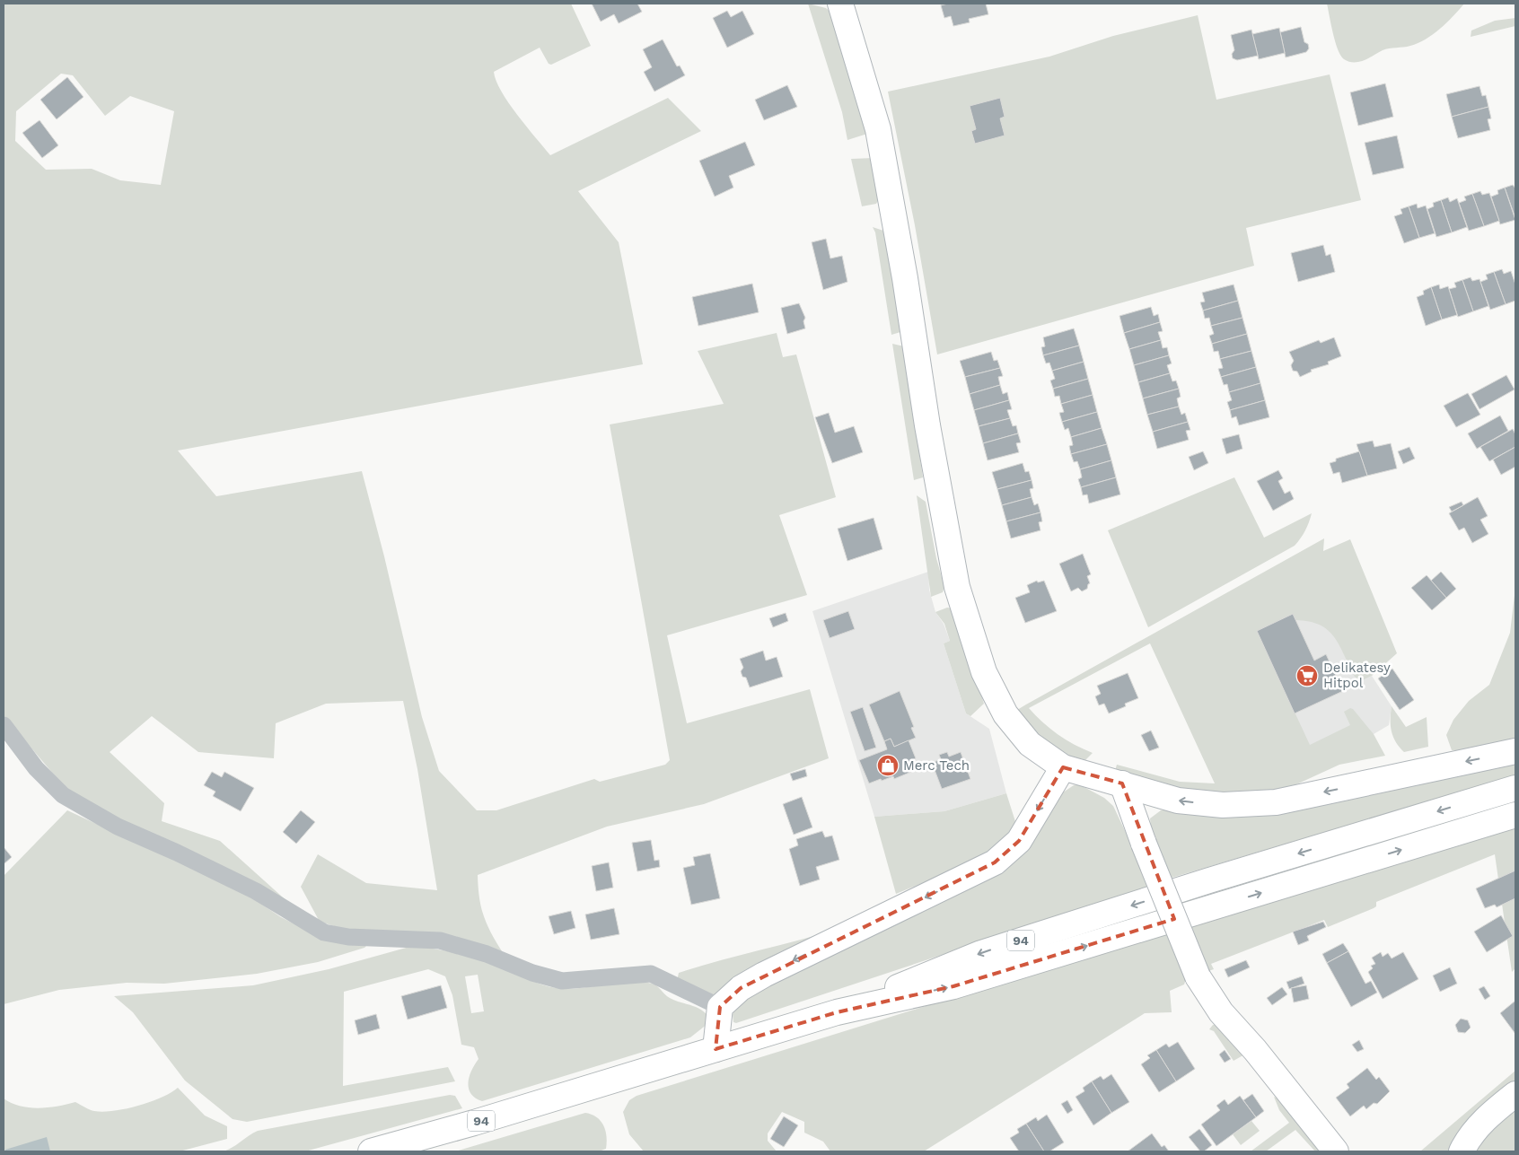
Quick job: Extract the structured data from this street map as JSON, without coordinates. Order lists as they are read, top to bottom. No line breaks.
{"streets":{"street":["94"]},"places":{"supermarket":["Delikatesy Hitpol"],"shop":["Merc Tech"]}}
